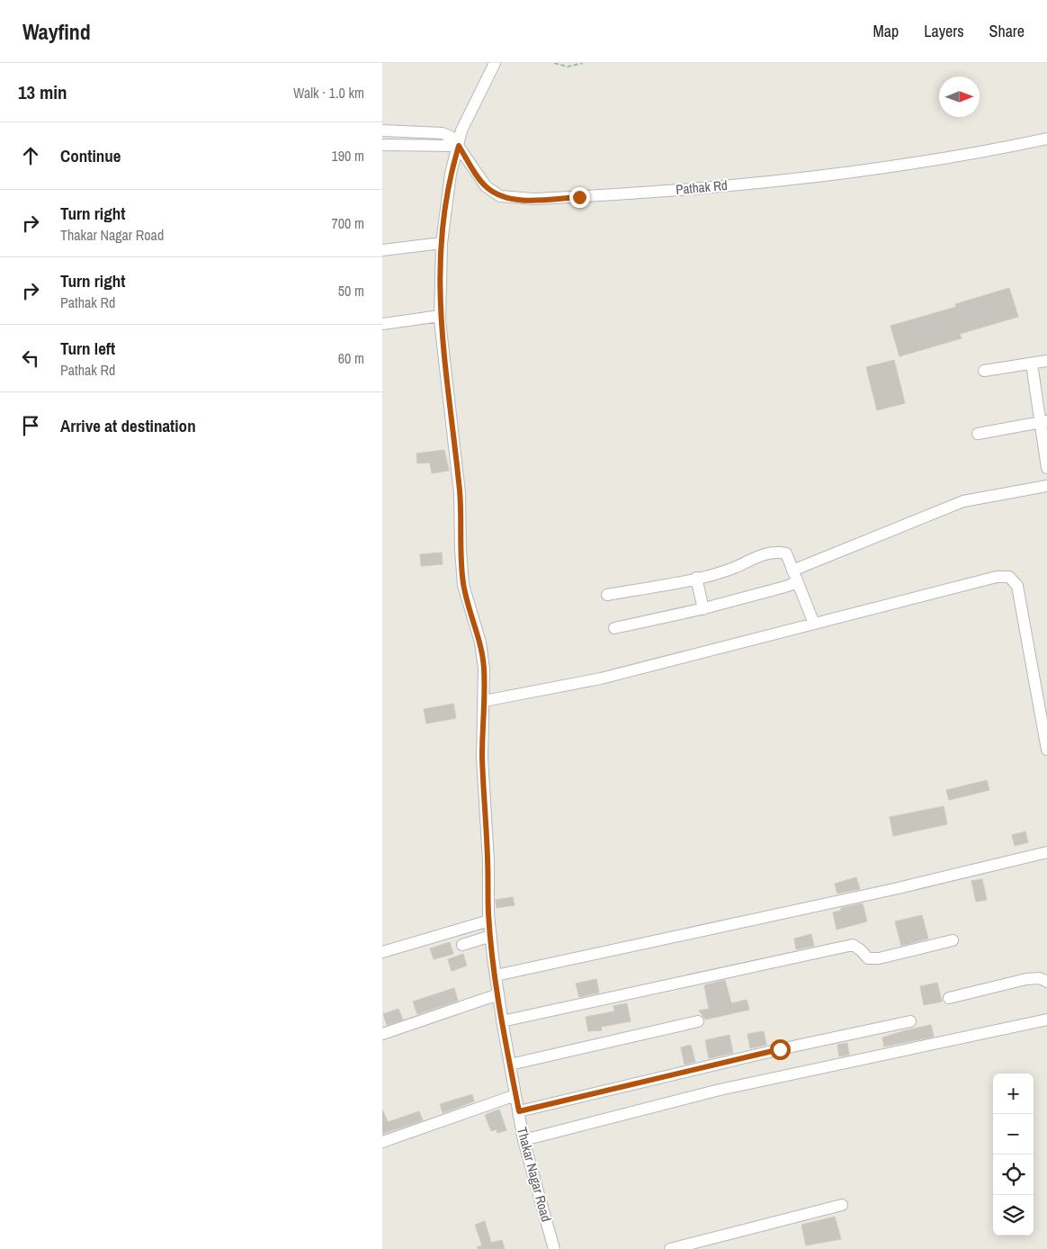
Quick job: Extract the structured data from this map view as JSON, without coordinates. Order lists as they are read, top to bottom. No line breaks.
{"streets":{"street":["Pathak Rd","Thakar Nagar Road"]},"crossings":[["Pathak Rd","Thakar Nagar Road"]],"north":"right","page":{"header":"Wayfind","nav":["Map","Layers","Share"],"heading":["13 min","Walk · 1.0 km"],"list":[["Continue","190 m"],["Turn right","Thakar Nagar Road","700 m"],["Turn right","Pathak Rd","50 m"],["Turn left","Pathak Rd","60 m"],"Arrive at destination"],"map_buttons":["+","−"]}}
